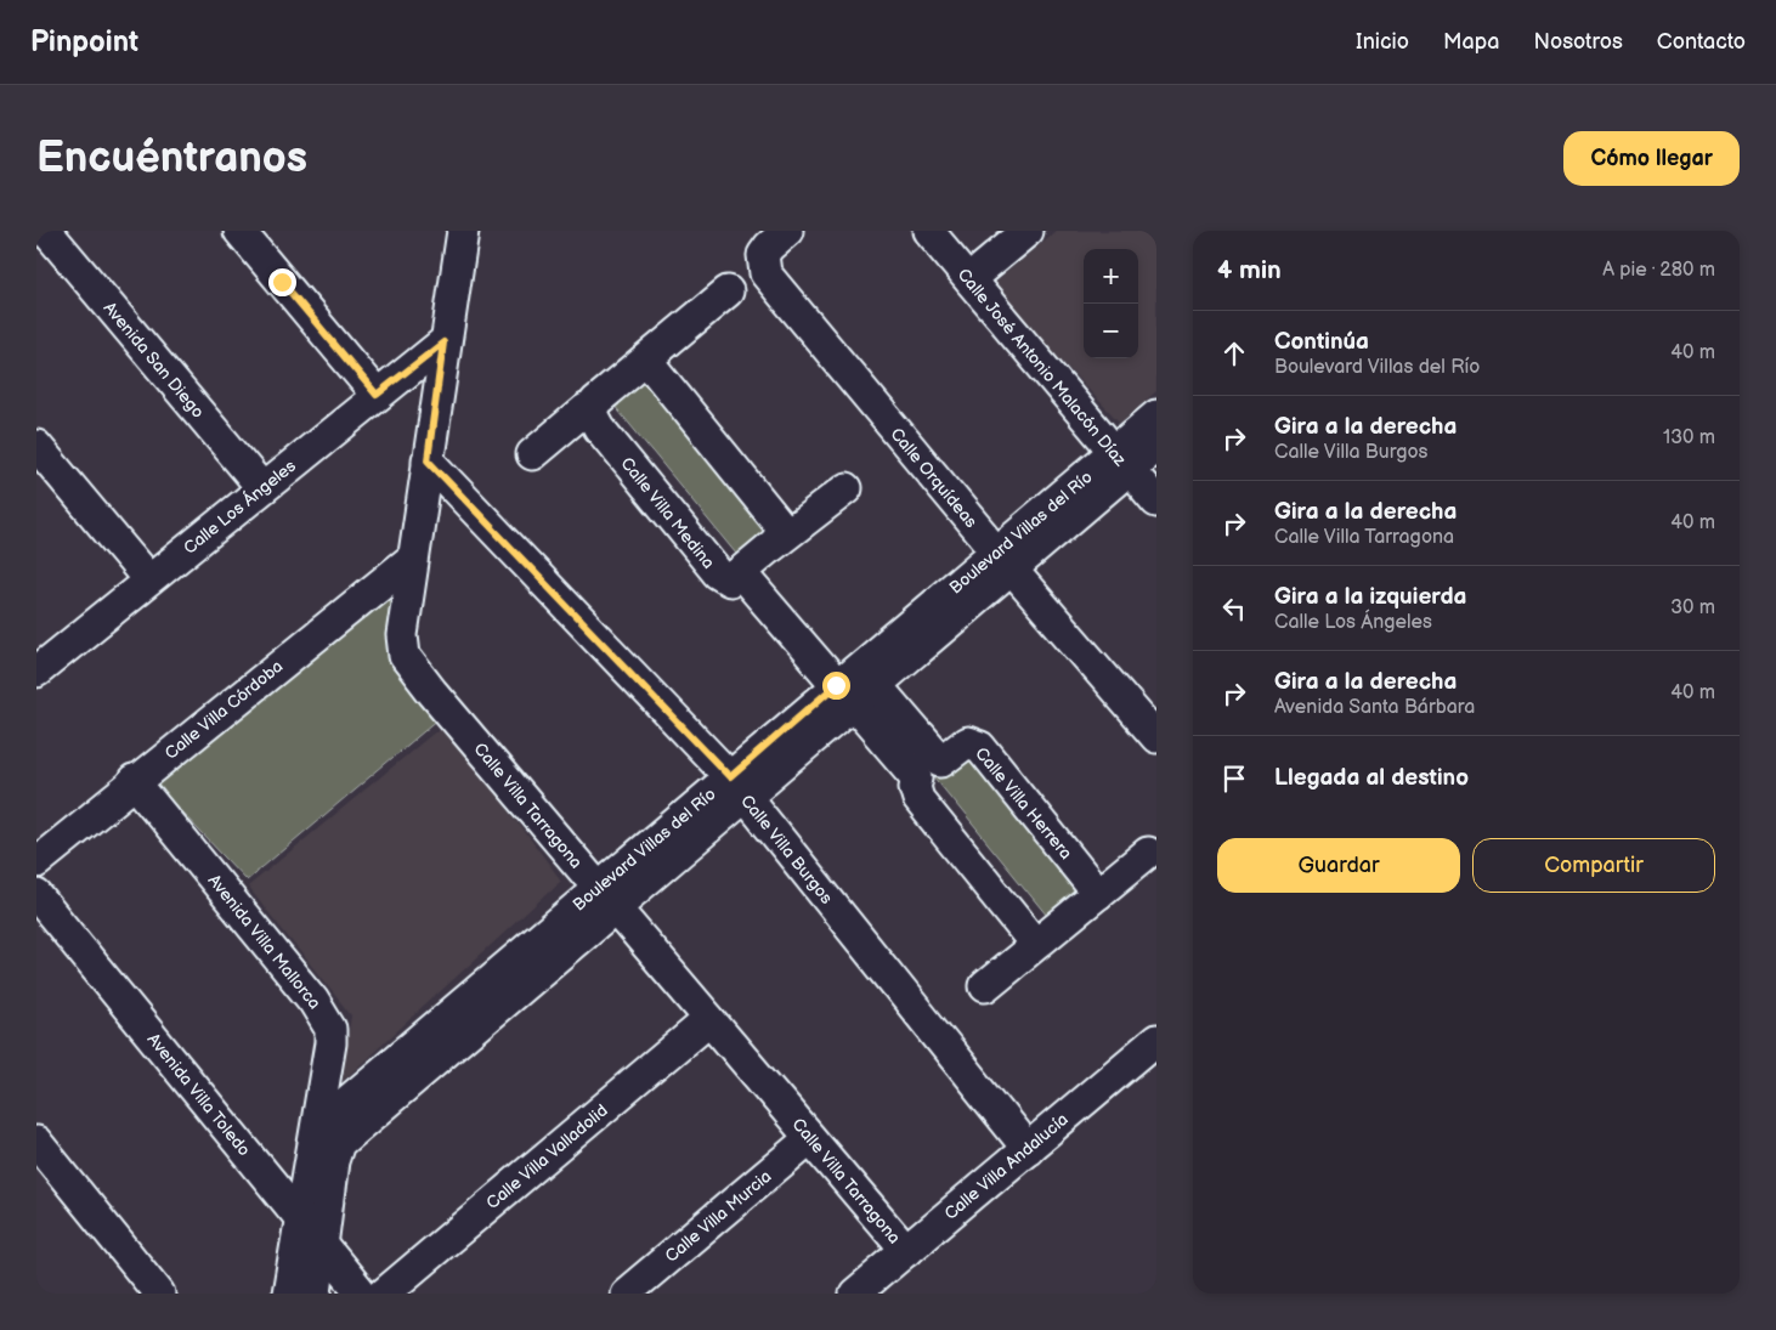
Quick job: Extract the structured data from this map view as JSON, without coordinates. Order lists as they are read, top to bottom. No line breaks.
{"streets":{"street":["Avenida San Diego","Calle José Antonio Malacón Díaz","Calle Orquídeas","Calle Los Ángeles","Calle Villa Medina","Boulevard Villas del Río","Calle Villa Córdoba","Calle Villa Herrera","Calle Villa Tarragona","Calle Villa Burgos","Avenida Villa Mallorca","Avenida Villa Toledo","Calle Villa Valladolid","Calle Villa Andalucía","Calle Villa Murcia"]},"crossings":[["Avenida San Diego","Calle Los Ángeles"],["Calle José Antonio Malacón Díaz","Boulevard Villas del Río"],["Calle Orquídeas","Boulevard Villas del Río"],["Calle Los Ángeles","Calle Villa Tarragona"],["Boulevard Villas del Río","Calle Villa Herrera"],["Boulevard Villas del Río","Calle Villa Tarragona"],["Boulevard Villas del Río","Calle Villa Burgos"],["Boulevard Villas del Río","Avenida Villa Mallorca"],["Boulevard Villas del Río","Avenida Villa Toledo"],["Calle Villa Córdoba","Calle Villa Tarragona"],["Calle Villa Córdoba","Avenida Villa Mallorca"],["Calle Villa Tarragona","Calle Villa Burgos"],["Calle Villa Tarragona","Calle Villa Valladolid"],["Calle Villa Tarragona","Calle Villa Andalucía"],["Calle Villa Tarragona","Calle Villa Murcia"],["Calle Villa Burgos","Calle Villa Andalucía"]],"page":{"header":"Pinpoint","nav":["Inicio","Mapa","Nosotros","Contacto"],"buttons":["Cómo llegar",["Guardar","Compartir"]],"title":"Encuéntranos","heading":["4 min","A pie · 280 m"],"map_buttons":["+","−"],"list":[["Continúa","Boulevard Villas del Río","40 m"],["Gira a la derecha","Calle Villa Burgos","130 m"],["Gira a la derecha","Calle Villa Tarragona","40 m"],["Gira a la izquierda","Calle Los Ángeles","30 m"],["Gira a la derecha","Avenida Santa Bárbara","40 m"],"Llegada al destino"]}}
